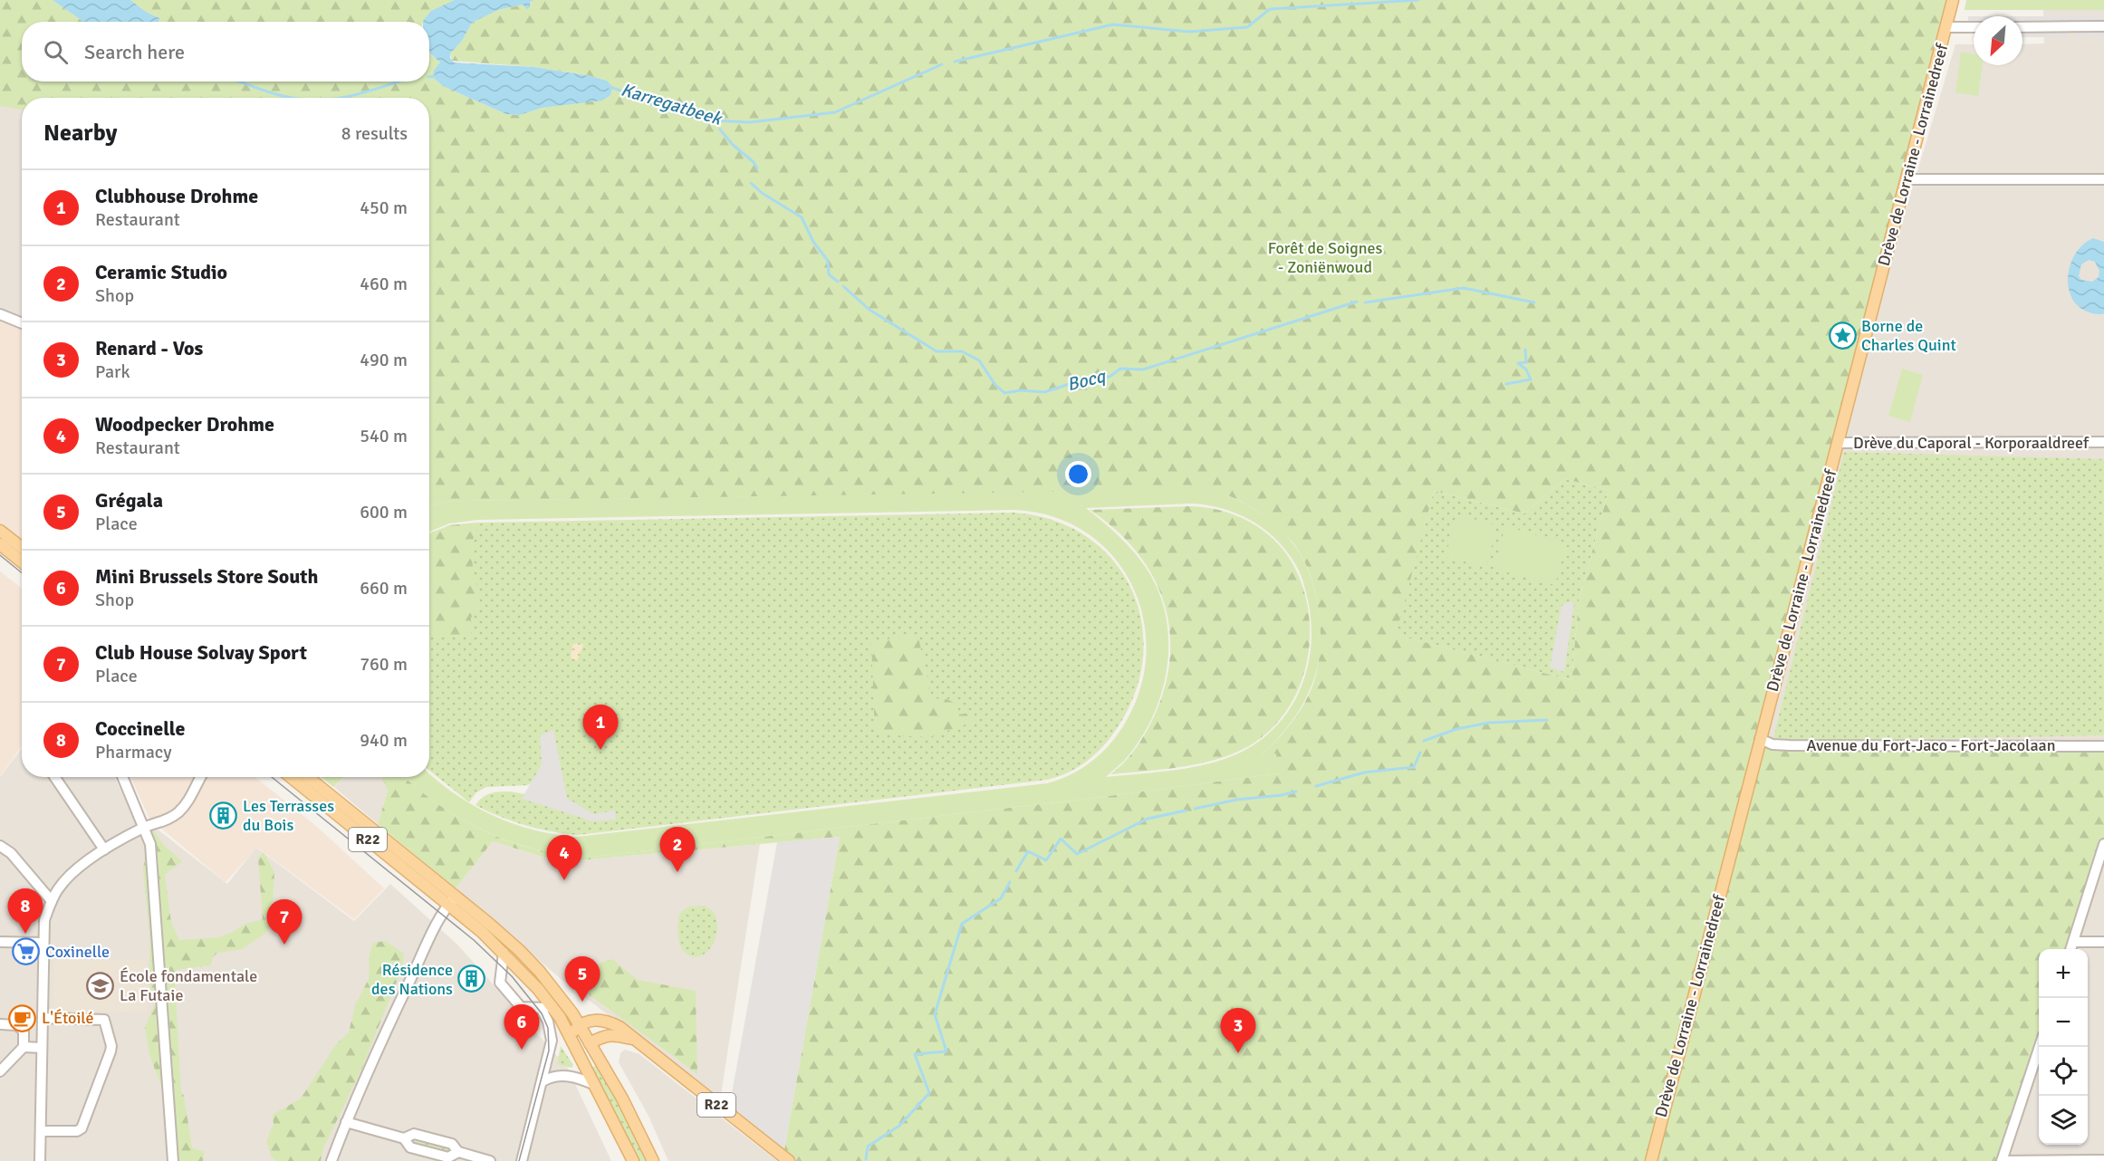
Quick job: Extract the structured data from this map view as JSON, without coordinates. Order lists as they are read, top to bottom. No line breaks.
{"streets":{"main road":["Drève de Lorraine - Lorrainedreef","R22"],"street":["Drève du Caporal - Korporaaldreef","Avenue du Fort-Jaco - Fort-Jacolaan"]},"crossings":[["Drève de Lorraine - Lorrainedreef","Drève du Caporal - Korporaaldreef"],["Drève de Lorraine - Lorrainedreef","Avenue du Fort-Jaco - Fort-Jacolaan"]],"water":["Karregatbeek","Bocq"],"parks":["Forêt de Soignes - Zoniënwoud"],"places":{"place":["Borne de Charles Quint"],"building":["Les Terrasses du Bois","Résidence des Nations"],"supermarket":["Coxinelle"],"school or university":["École fondamentale La Futaie"],"cafe":["L'Étoilé"]},"north":"bottom left","page":{"search":"Search here","heading":["Nearby","8 results"],"list":[{"mark":"1","name":"Clubhouse Drohme","note":"Restaurant","value":"450 m"},{"mark":"2","name":"Ceramic Studio","note":"Shop","value":"460 m"},{"mark":"3","name":"Renard - Vos","note":"Park","value":"490 m"},{"mark":"4","name":"Woodpecker Drohme","note":"Restaurant","value":"540 m"},{"mark":"5","name":"Grégala","note":"Place","value":"600 m"},{"mark":"6","name":"Mini Brussels Store South","note":"Shop","value":"660 m"},{"mark":"7","name":"Club House Solvay Sport","note":"Place","value":"760 m"},{"mark":"8","name":"Coccinelle","note":"Pharmacy","value":"940 m"}],"pins":["1","2","4","8","7","5","6","3"],"map_buttons":["+","−"]}}
